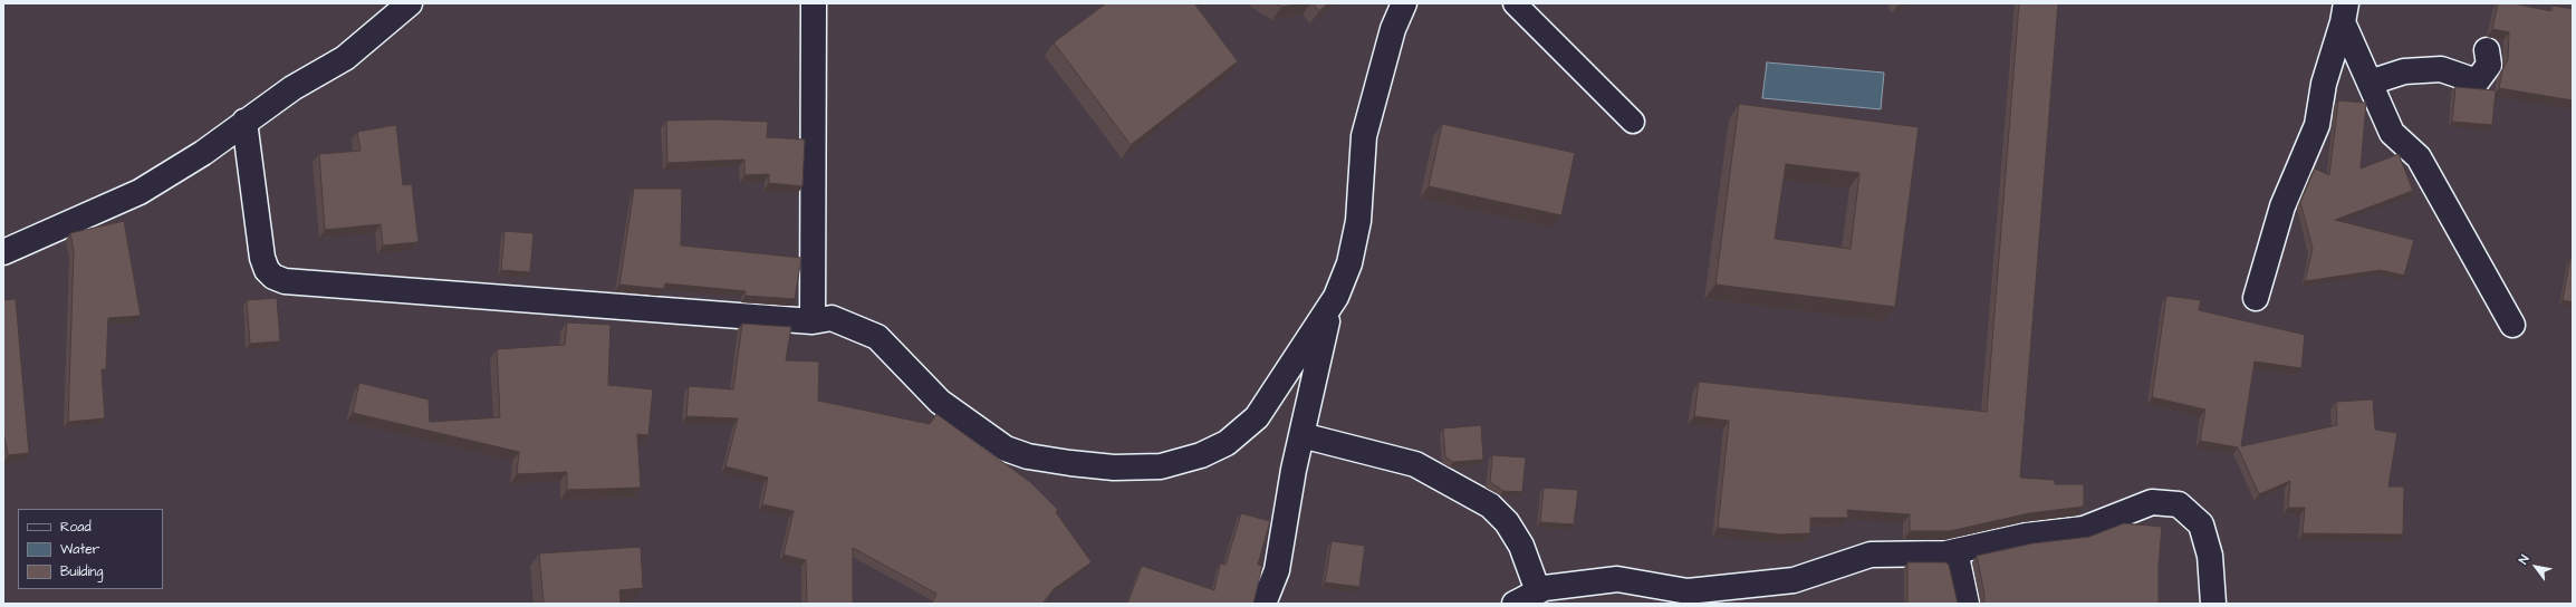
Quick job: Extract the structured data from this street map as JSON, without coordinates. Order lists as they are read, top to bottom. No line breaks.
{"legend":["Road","Water","Building"],"north":"top left"}
